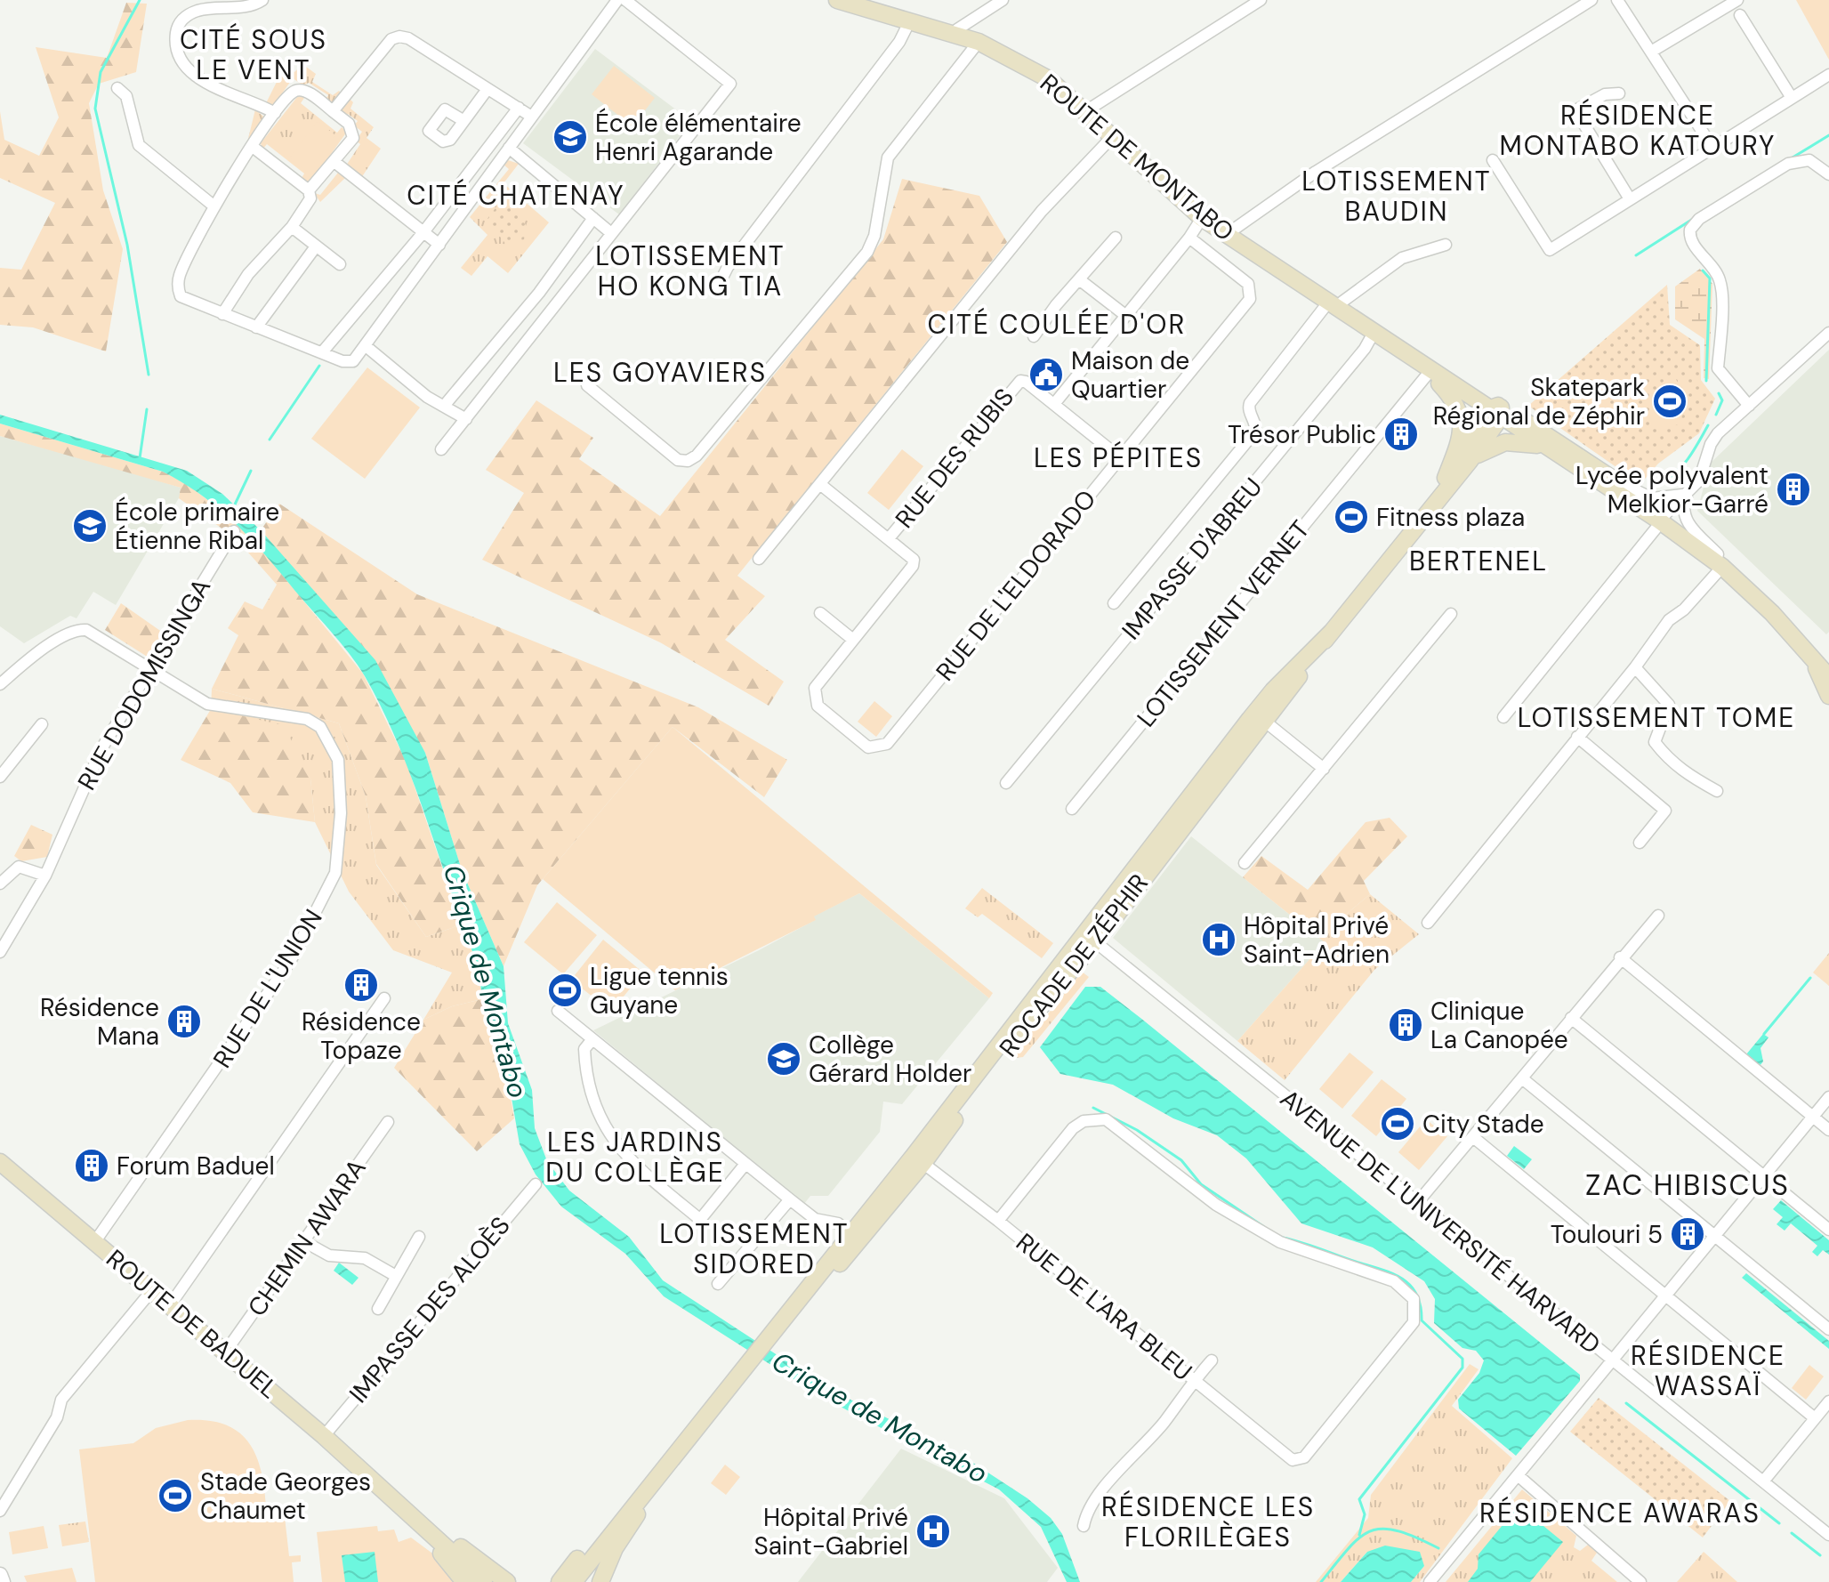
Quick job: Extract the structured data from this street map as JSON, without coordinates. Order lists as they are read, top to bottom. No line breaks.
{"streets":{"main road":["ROUTE DE MONTABO","ROCADE DE ZÉPHIR","ROUTE DE BADUEL"],"street":["RUE DES RUBIS","IMPASSE D'ABREU","RUE DE L'ELDORADO","LOTISSEMENT VERNET","RUE DODOMISSINGA","RUE DE L'UNION","AVENUE DE L'UNIVERSITÉ HARVARD","CHEMIN AWARA","RUE DE L'ARA BLEU","IMPASSE DES ALOÈS"]},"crossings":[["ROUTE DE MONTABO","IMPASSE D'ABREU"],["ROUTE DE MONTABO","ROCADE DE ZÉPHIR"],["RUE DES RUBIS","RUE DE L'ELDORADO"],["RUE DODOMISSINGA","RUE DE L'UNION"],["ROCADE DE ZÉPHIR","AVENUE DE L'UNIVERSITÉ HARVARD"],["ROCADE DE ZÉPHIR","RUE DE L'ARA BLEU"],["RUE DE L'UNION","ROUTE DE BADUEL"],["CHEMIN AWARA","ROUTE DE BADUEL"],["IMPASSE DES ALOÈS","ROUTE DE BADUEL"]],"districts":["CITÉ SOUS LE VENT","RÉSIDENCE MONTABO KATOURY","LOTISSEMENT BAUDIN","CITÉ CHATENAY","LOTISSEMENT HO KONG TIA","CITÉ COULÉE D'OR","LES GOYAVIERS","LES PÉPITES","BERTENEL","LOTISSEMENT TOME","LES JARDINS DU COLLÈGE","ZAC HIBISCUS","LOTISSEMENT SIDORED","RÉSIDENCE WASSAÏ","RÉSIDENCE LES FLORILÈGES","RÉSIDENCE AWARAS"],"water":["Crique de Montabo"],"places":{"school or university":["École élémentaire Henri Agarande","École primaire Étienne Ribal","Collège Gérard Holder"],"public building":["Maison de Quartier"],"sports":["Skatepark Régional de Zéphir","Fitness plaza","Ligue tennis Guyane","City Stade","Stade Georges Chaumet"],"building":["Trésor Public","Lycée polyvalent Melkior-Garré","Résidence Topaze","Résidence Mana","Clinique La Canopée","Forum Baduel","Toulouri 5"],"hospital":["Hôpital Privé Saint-Adrien","Hôpital Privé Saint-Gabriel"]}}
